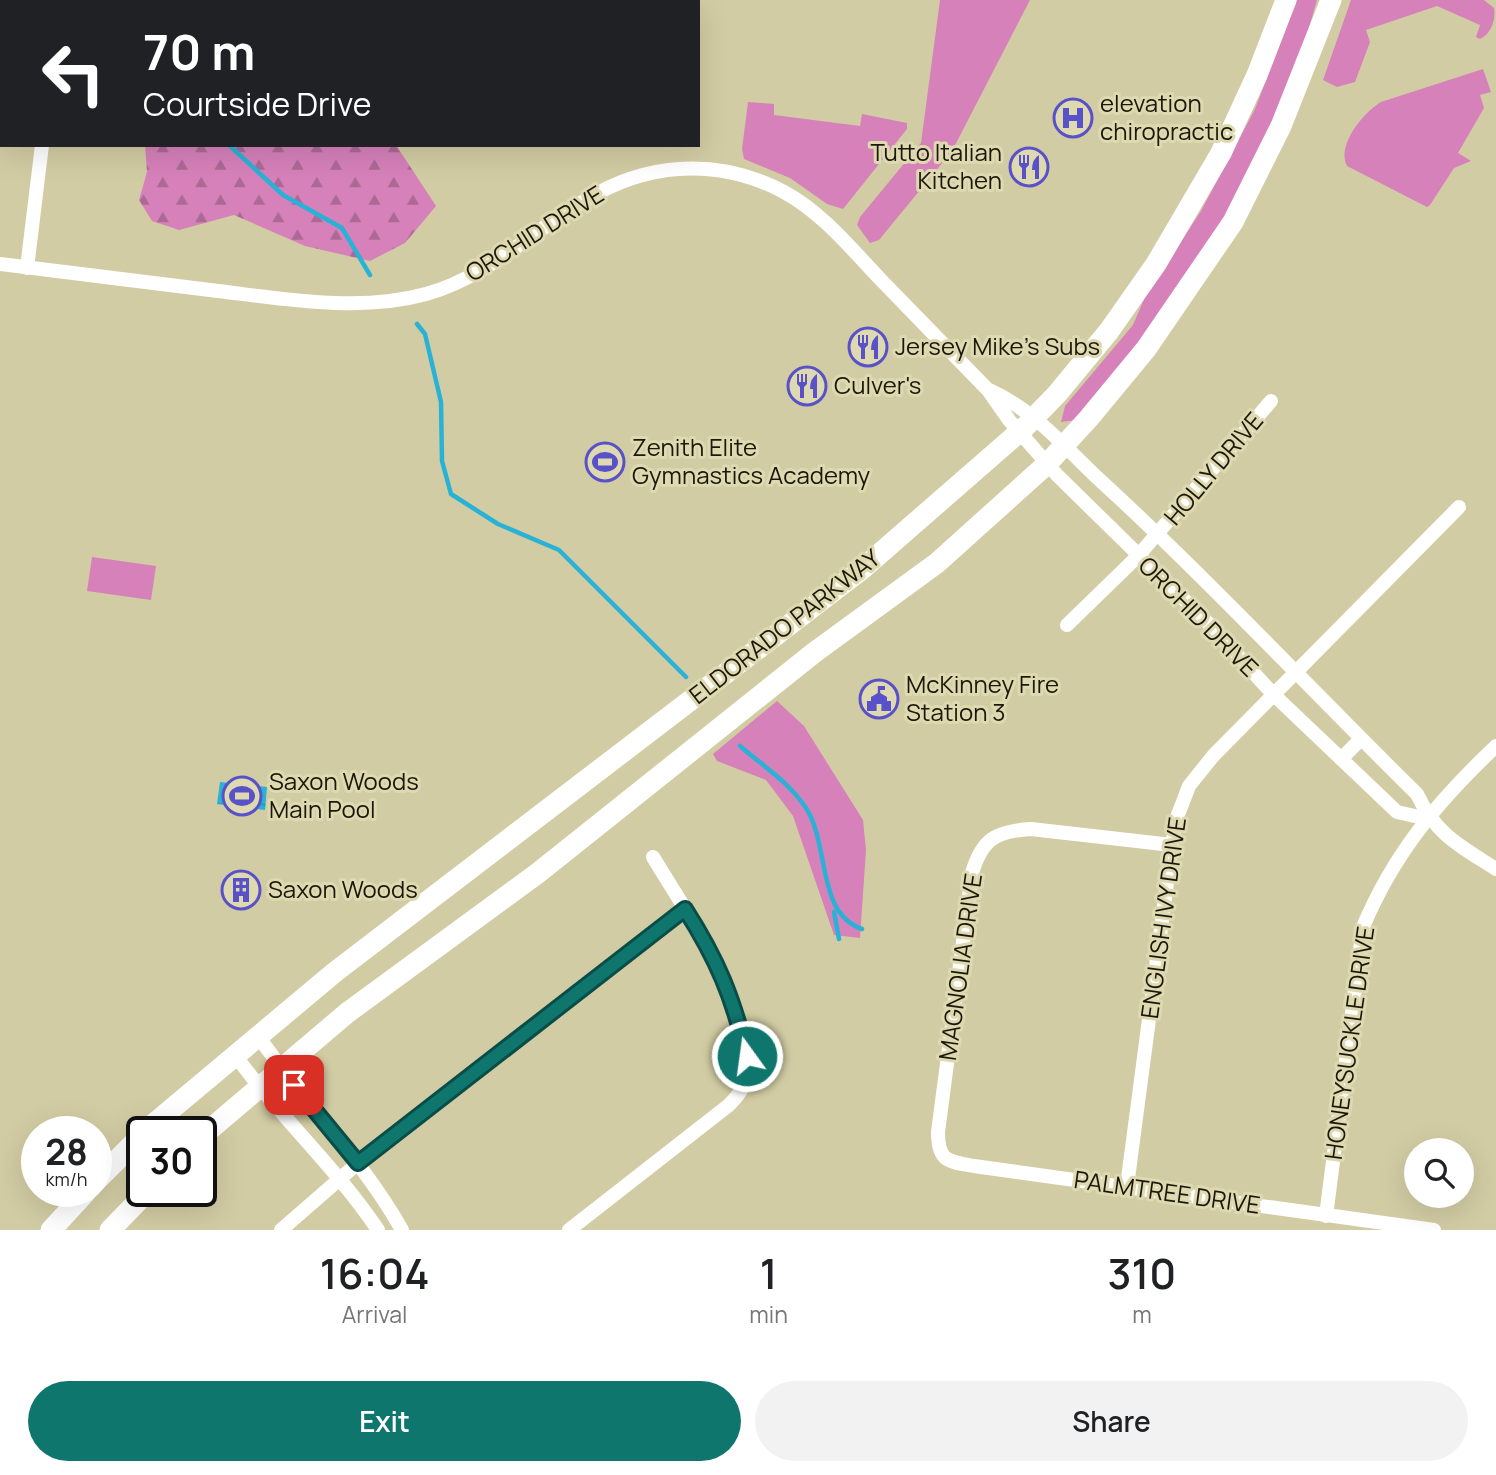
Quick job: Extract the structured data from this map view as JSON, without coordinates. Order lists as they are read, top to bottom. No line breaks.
{"streets":{"main road":["ELDORADO PARKWAY"],"street":["ORCHID DRIVE","HOLLY DRIVE","ENGLISH IVY DRIVE","MAGNOLIA DRIVE","HONEYSUCKLE DRIVE","PALMTREE DRIVE"]},"crossings":[["ORCHID DRIVE","HOLLY DRIVE"],["ORCHID DRIVE","ELDORADO PARKWAY"],["ORCHID DRIVE","ENGLISH IVY DRIVE"],["ORCHID DRIVE","HONEYSUCKLE DRIVE"],["ENGLISH IVY DRIVE","MAGNOLIA DRIVE"],["ENGLISH IVY DRIVE","PALMTREE DRIVE"],["MAGNOLIA DRIVE","PALMTREE DRIVE"],["HONEYSUCKLE DRIVE","PALMTREE DRIVE"]],"places":{"hospital":["elevation chiropractic"],"restaurant":["Tutto Italian Kitchen","Jersey Mike's Subs","Culver's"],"sports":["Zenith Elite Gymnastics Academy","Saxon Woods Main Pool"],"public building":["McKinney Fire Station 3"],"building":["Saxon Woods"]},"page":{"turn":["70 m","Courtside Drive"],"speed":"28 km/h","limit":"30","eta":["16:04","Arrival","1","min","310","m"],"buttons":["Exit","Share"]}}
